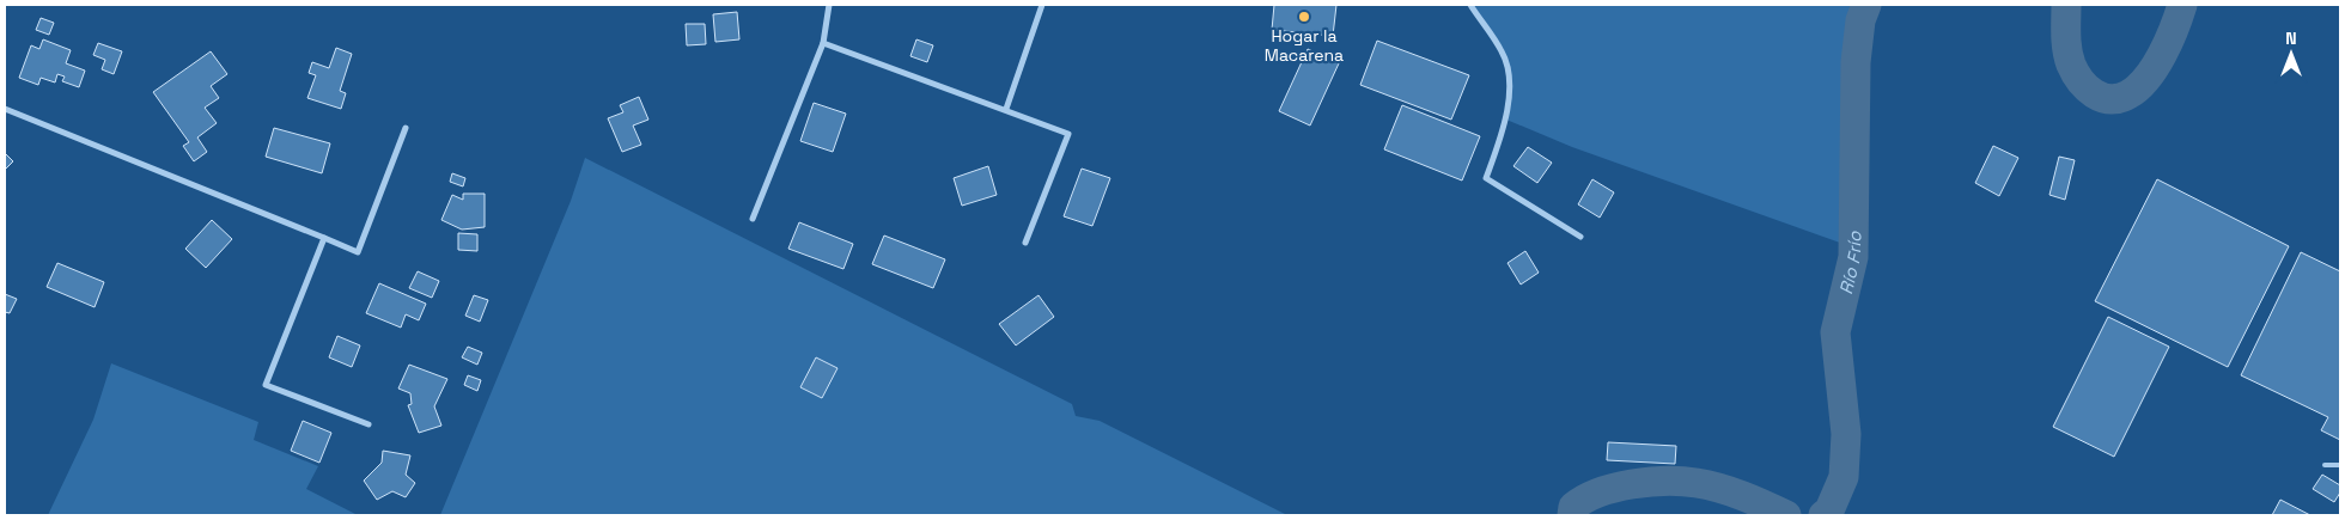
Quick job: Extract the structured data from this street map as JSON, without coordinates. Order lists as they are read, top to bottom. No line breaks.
{"water":["Río Frío"],"places":["Hogar la Macarena"],"north":"top"}
